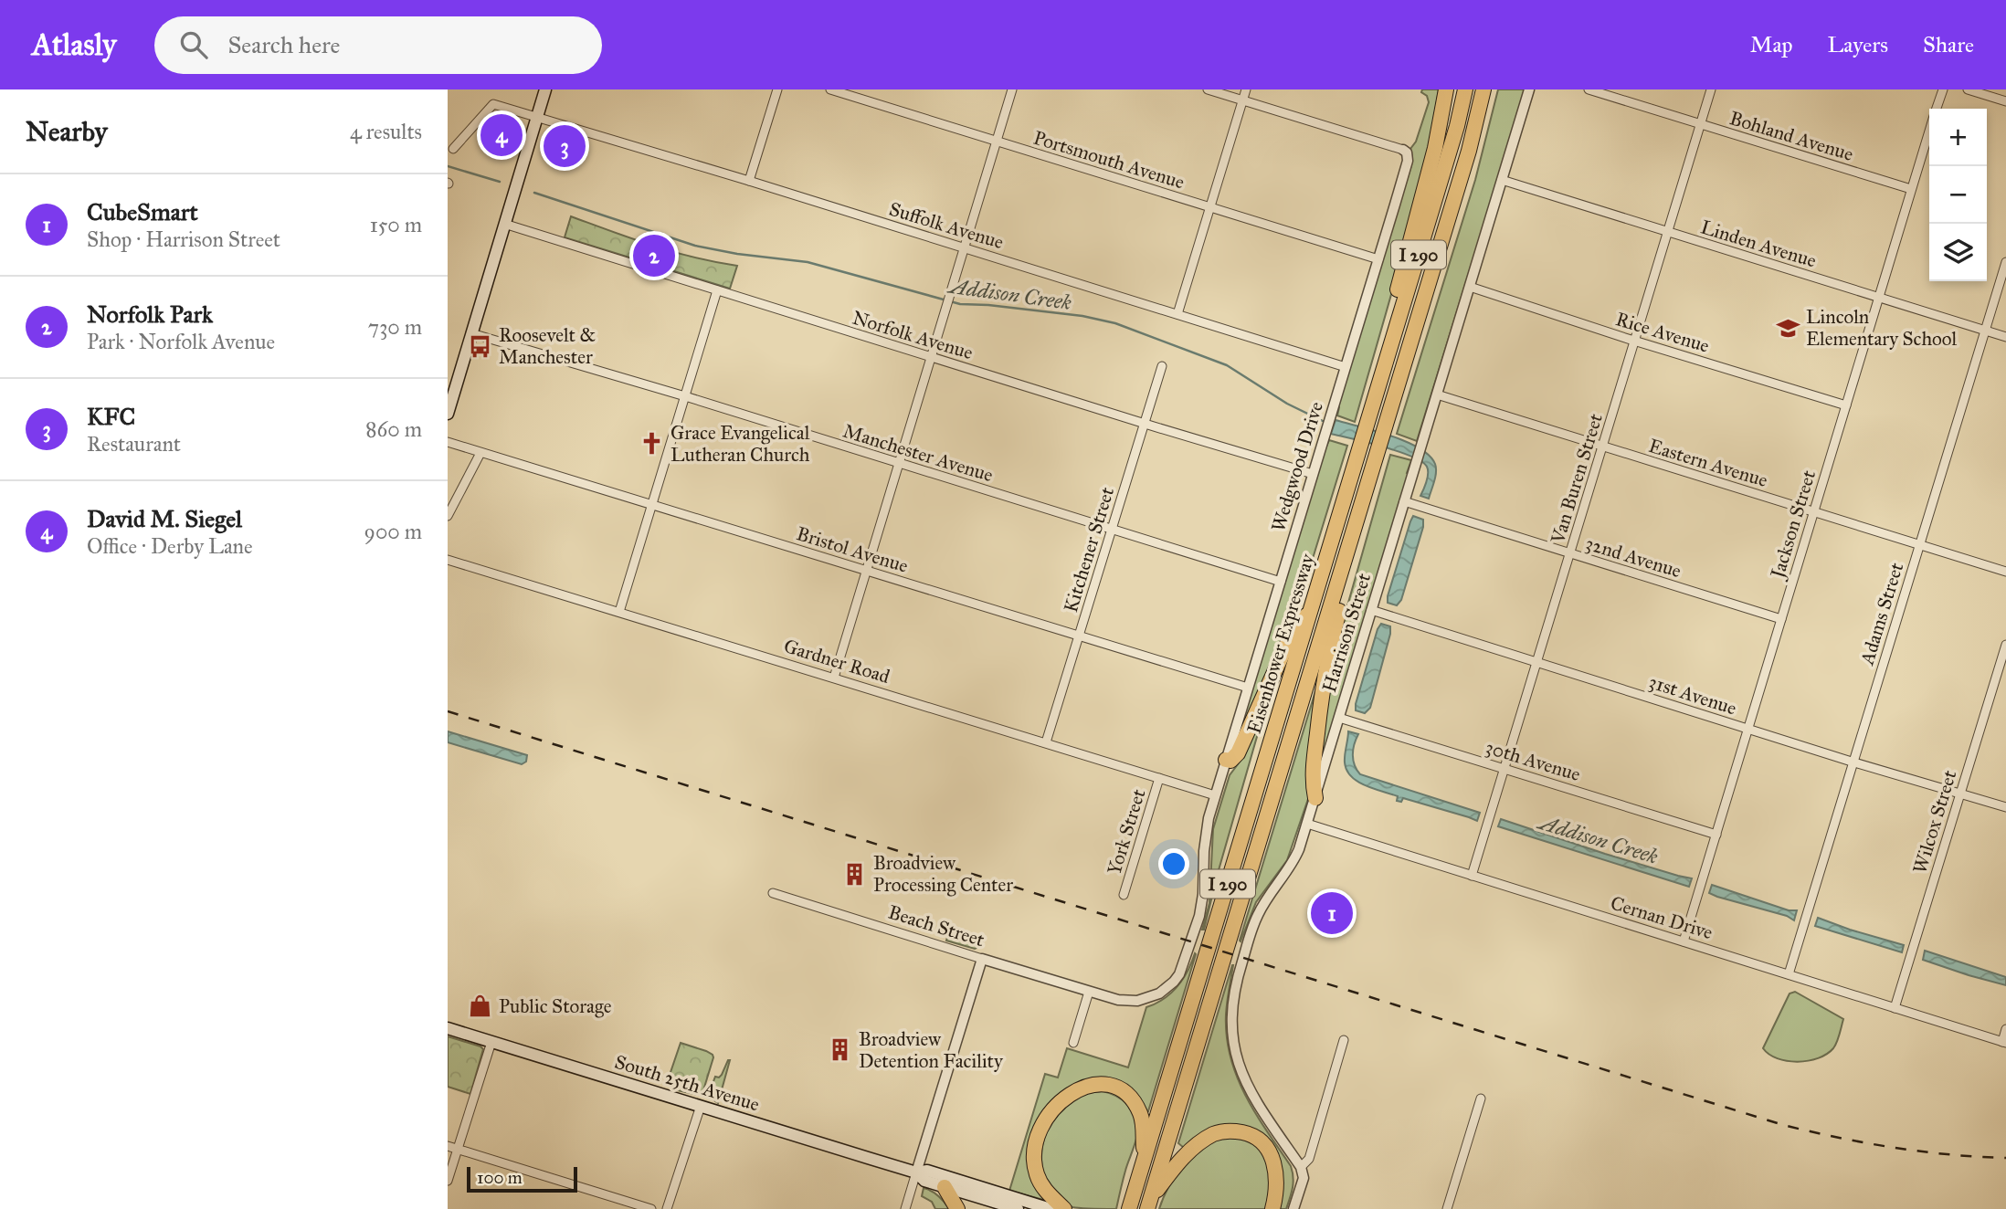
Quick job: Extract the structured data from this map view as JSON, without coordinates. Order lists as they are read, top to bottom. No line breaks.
{"streets":{"highway":["I 290","Eisenhower Expressway"],"main road":["South 25th Avenue"],"street":["Bohland Avenue","Portsmouth Avenue","Suffolk Avenue","Linden Avenue","Rice Avenue","Norfolk Avenue","Manchester Avenue","Eastern Avenue","Wedgwood Drive","Van Buren Street","Jackson Street","Bristol Avenue","Kitchener Street","32nd Avenue","Adams Street","Harrison Street","Gardner Road","31st Avenue","30th Avenue","Wilcox Street","York Street","Cernan Drive","Beach Street"]},"crossings":[["Bohland Avenue","Van Buren Street"],["Bohland Avenue","Jackson Street"],["Portsmouth Avenue","Wedgwood Drive"],["Suffolk Avenue","Wedgwood Drive"],["Linden Avenue","Van Buren Street"],["Linden Avenue","Jackson Street"],["Linden Avenue","Adams Street"],["Linden Avenue","Harrison Street"],["Rice Avenue","Van Buren Street"],["Rice Avenue","Jackson Street"],["Rice Avenue","Harrison Street"],["Norfolk Avenue","Wedgwood Drive"],["Norfolk Avenue","Kitchener Street"],["Manchester Avenue","Wedgwood Drive"],["Manchester Avenue","Kitchener Street"],["Eastern Avenue","Van Buren Street"],["Eastern Avenue","Jackson Street"],["Eastern Avenue","Adams Street"],["Eastern Avenue","Harrison Street"],["Wedgwood Drive","Bristol Avenue"],["Wedgwood Drive","Gardner Road"],["Wedgwood Drive","Beach Street"],["Van Buren Street","32nd Avenue"],["Van Buren Street","31st Avenue"],["Van Buren Street","30th Avenue"],["Van Buren Street","Cernan Drive"],["Jackson Street","32nd Avenue"],["Jackson Street","31st Avenue"],["Jackson Street","30th Avenue"],["Jackson Street","Cernan Drive"],["Bristol Avenue","Kitchener Street"],["Kitchener Street","Gardner Road"],["32nd Avenue","Harrison Street"],["Adams Street","31st Avenue"],["Adams Street","Cernan Drive"],["Harrison Street","31st Avenue"],["Harrison Street","30th Avenue"],["Harrison Street","Cernan Drive"],["Gardner Road","York Street"],["Gardner Road","Beach Street"],["31st Avenue","Wilcox Street"],["Wilcox Street","Cernan Drive"]],"water":["Addison Creek"],"places":{"school or university":["Lincoln Elementary School"],"bus stop":["Roosevelt & Manchester"],"church":["Grace Evangelical Lutheran Church"],"building":["Broadview Processing Center","Broadview Detention Facility"],"shop":["Public Storage"]},"scale_bar":"100 m","page":{"header":"Atlasly","search":"Search here","nav":["Map","Layers","Share"],"heading":["Nearby","4 results"],"map_buttons":["+","−"],"pins":["4","3","2","1"],"list":[{"mark":"1","name":"CubeSmart","note":"Shop · Harrison Street","value":"150 m"},{"mark":"2","name":"Norfolk Park","note":"Park · Norfolk Avenue","value":"730 m"},{"mark":"3","name":"KFC","note":"Restaurant","value":"860 m"},{"mark":"4","name":"David M. Siegel","note":"Office · Derby Lane","value":"900 m"}],"scale":"100 m"}}
